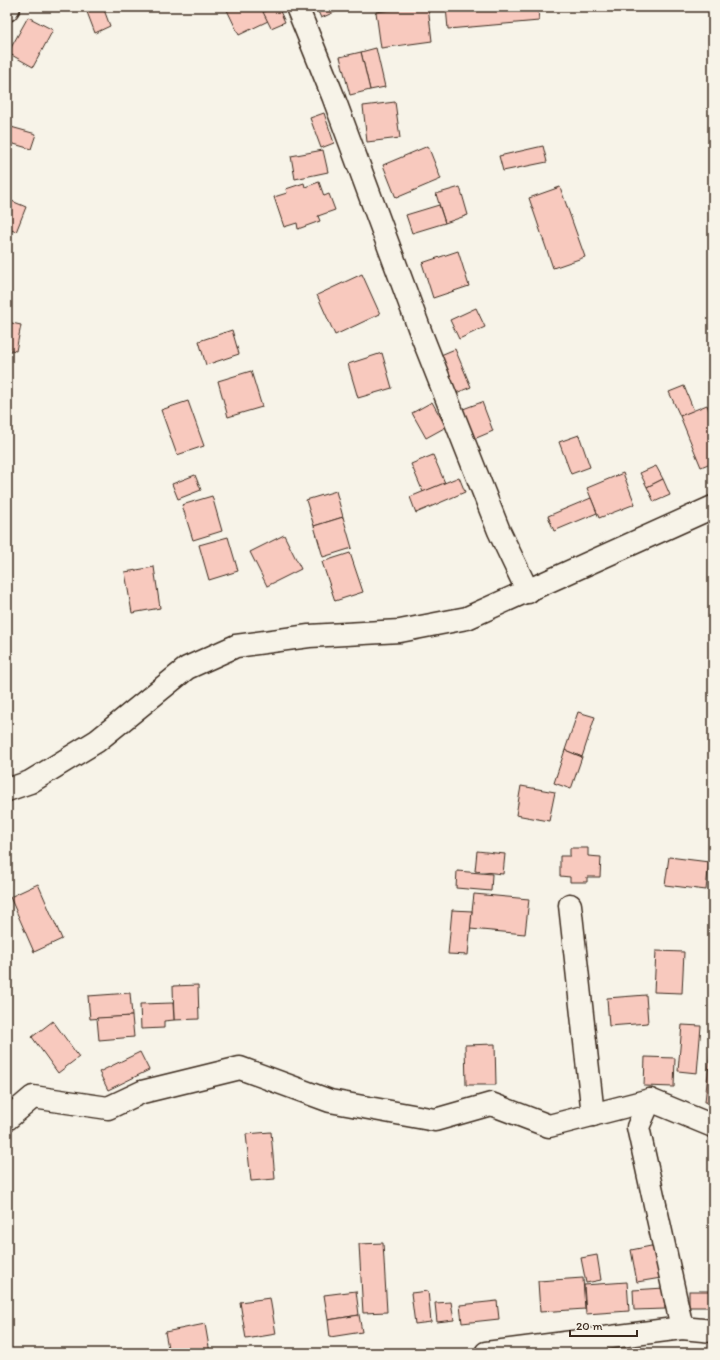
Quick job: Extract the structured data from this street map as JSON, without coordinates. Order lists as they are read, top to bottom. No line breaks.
{"scale_bar":"20 m"}
